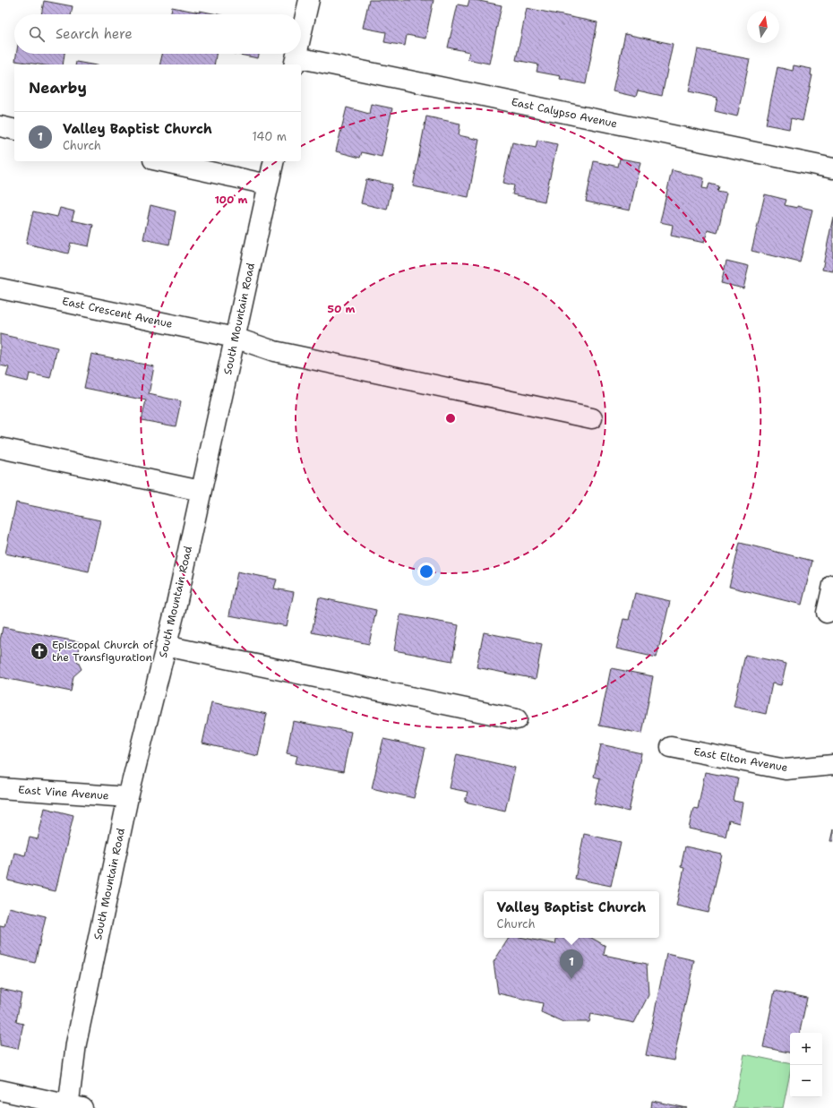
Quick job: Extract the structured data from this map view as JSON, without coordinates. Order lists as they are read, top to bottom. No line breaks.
{"streets":{"street":["East Calypso Avenue","East Crescent Avenue","South Mountain Road","East Elton Avenue","East Vine Avenue"]},"crossings":[["East Crescent Avenue","South Mountain Road"],["South Mountain Road","East Vine Avenue"]],"places":{"church":["Episcopal Church of the Transfiguration"]},"north":"top","page":{"search":"Search here","heading":"Nearby","list":[{"mark":"1","name":"Valley Baptist Church","note":"Church","value":"140 m"}],"popup":["Valley Baptist Church","Church"],"pins":"1","map_buttons":["+","−"]},"rings":["100 m","50 m"]}
